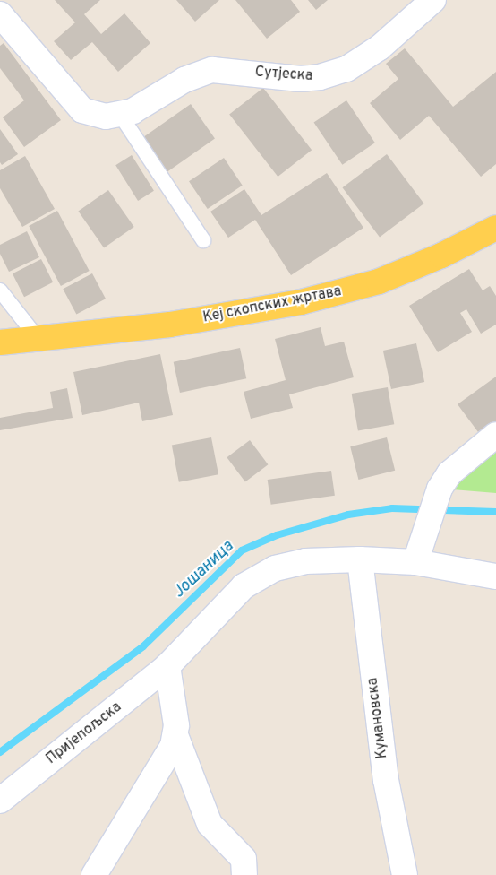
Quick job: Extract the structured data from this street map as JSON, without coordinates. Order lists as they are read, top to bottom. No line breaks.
{"streets":{"main road":["Кеј скопских жртава"],"street":["Сутјеска","Кумановска","Пријепољска"]},"crossings":[["Кумановска","Пријепољска"]],"water":["Јошаница"]}
